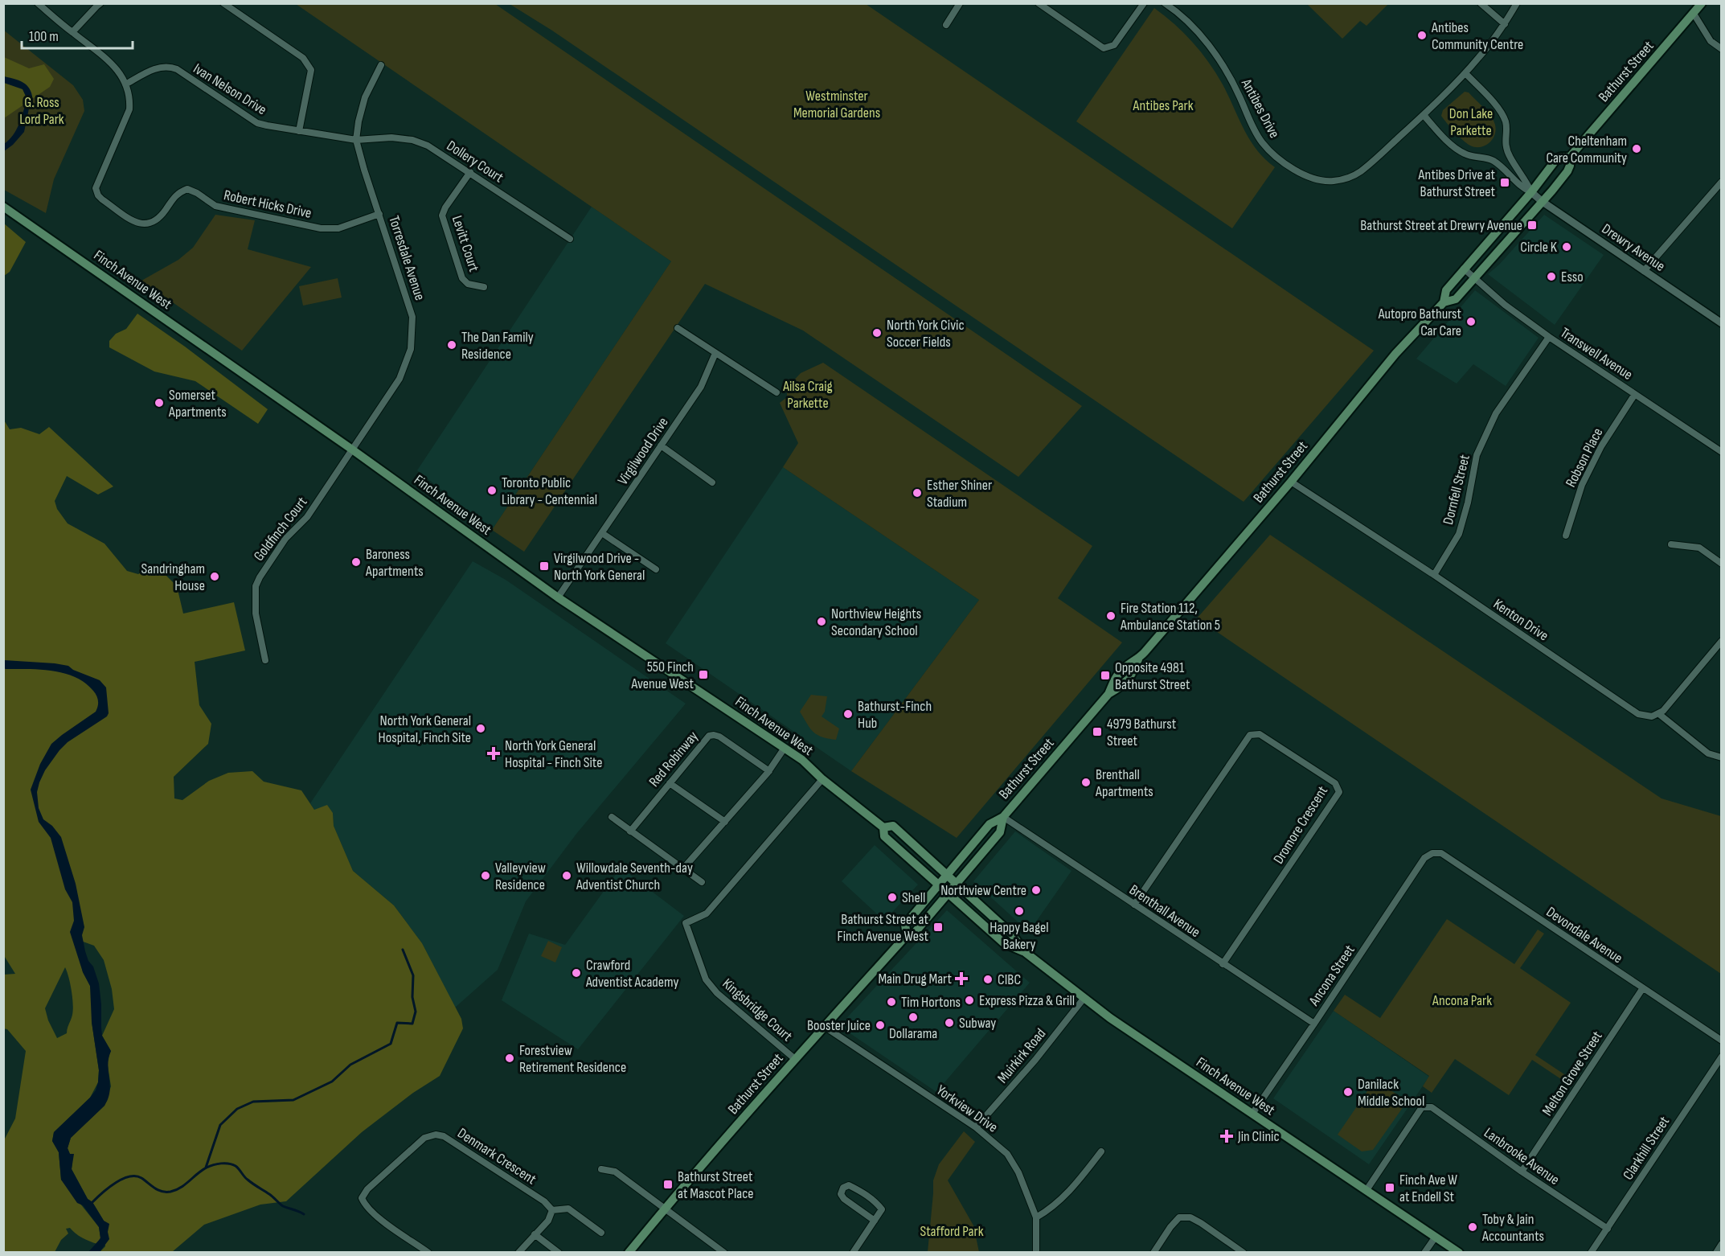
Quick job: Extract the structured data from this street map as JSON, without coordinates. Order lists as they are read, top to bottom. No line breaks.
{"streets":{"main road":["Bathurst Street","Finch Avenue West"],"street":["Ivan Nelson Drive","Antibes Drive","Dollery Court","Robert Hicks Drive","Levitt Court","Drewry Avenue","Torresdale Avenue","Transwell Avenue","Virgilwood Drive","Robson Place","Dornfell Street","Goldfinch Court","Kenton Drive","Red Robinway","Dromore Crescent","Brenthall Avenue","Devondale Avenue","Ancona Street","Kingsbridge Court","Muirkirk Road","Melton Grove Street","Yorkview Drive","Clarkhill Street","Denmark Crescent","Lanbrooke Avenue"]},"crossings":[["Bathurst Street","Drewry Avenue"],["Bathurst Street","Finch Avenue West"],["Bathurst Street","Transwell Avenue"],["Bathurst Street","Kenton Drive"],["Bathurst Street","Brenthall Avenue"],["Bathurst Street","Kingsbridge Court"],["Bathurst Street","Yorkview Drive"],["Ivan Nelson Drive","Dollery Court"],["Ivan Nelson Drive","Robert Hicks Drive"],["Ivan Nelson Drive","Torresdale Avenue"],["Dollery Court","Levitt Court"],["Dollery Court","Torresdale Avenue"],["Robert Hicks Drive","Torresdale Avenue"],["Torresdale Avenue","Finch Avenue West"],["Torresdale Avenue","Goldfinch Court"],["Finch Avenue West","Virgilwood Drive"],["Finch Avenue West","Goldfinch Court"],["Finch Avenue West","Ancona Street"],["Finch Avenue West","Kingsbridge Court"],["Finch Avenue West","Muirkirk Road"],["Finch Avenue West","Lanbrooke Avenue"],["Transwell Avenue","Robson Place"],["Transwell Avenue","Dornfell Street"],["Dornfell Street","Kenton Drive"],["Dromore Crescent","Brenthall Avenue"],["Brenthall Avenue","Ancona Street"],["Devondale Avenue","Ancona Street"],["Devondale Avenue","Melton Grove Street"],["Muirkirk Road","Yorkview Drive"],["Melton Grove Street","Lanbrooke Avenue"],["Clarkhill Street","Lanbrooke Avenue"]],"parks":["Westminster Memorial Gardens","G. Ross Lord Park","Antibes Park","Don Lake Parkette","Ailsa Craig Parkette","Ancona Park","Stafford Park"],"places":{"other":["Antibes Community Centre","Cheltenham Care Community","Circle K","Esso","Autopro Bathurst Car Care","North York Civic Soccer Fields","The Dan Family Residence","Somerset Apartments","Toronto Public Library - Centennial","Esther Shiner Stadium","Baroness Apartments","Sandringham House","Fire Station 112, Ambulance Station 5","Northview Heights Secondary School","Bathurst-Finch Hub","North York General Hospital, Finch Site","Brenthall Apartments","Valleyview Residence","Willowdale Seventh-day Adventist Church","Northview Centre","Shell","Happy Bagel Bakery","Crawford Adventist Academy","CIBC","Express Pizza & Grill","Tim Hortons","Dollarama","Subway","Booster Juice","Forestview Retirement Residence","Danilack Middle School","Toby & Jain Accountants"],"transit":["Antibes Drive at Bathurst Street","Bathurst Street at Drewry Avenue","Virgilwood Drive - North York General","550 Finch Avenue West","Opposite 4981 Bathurst Street","4979 Bathurst Street","Bathurst Street at Finch Avenue West","Bathurst Street at Mascot Place","Finch Ave W at Endell St"],"health":["North York General Hospital - Finch Site","Main Drug Mart","Jin Clinic"]},"scale_bar":"100 m"}
